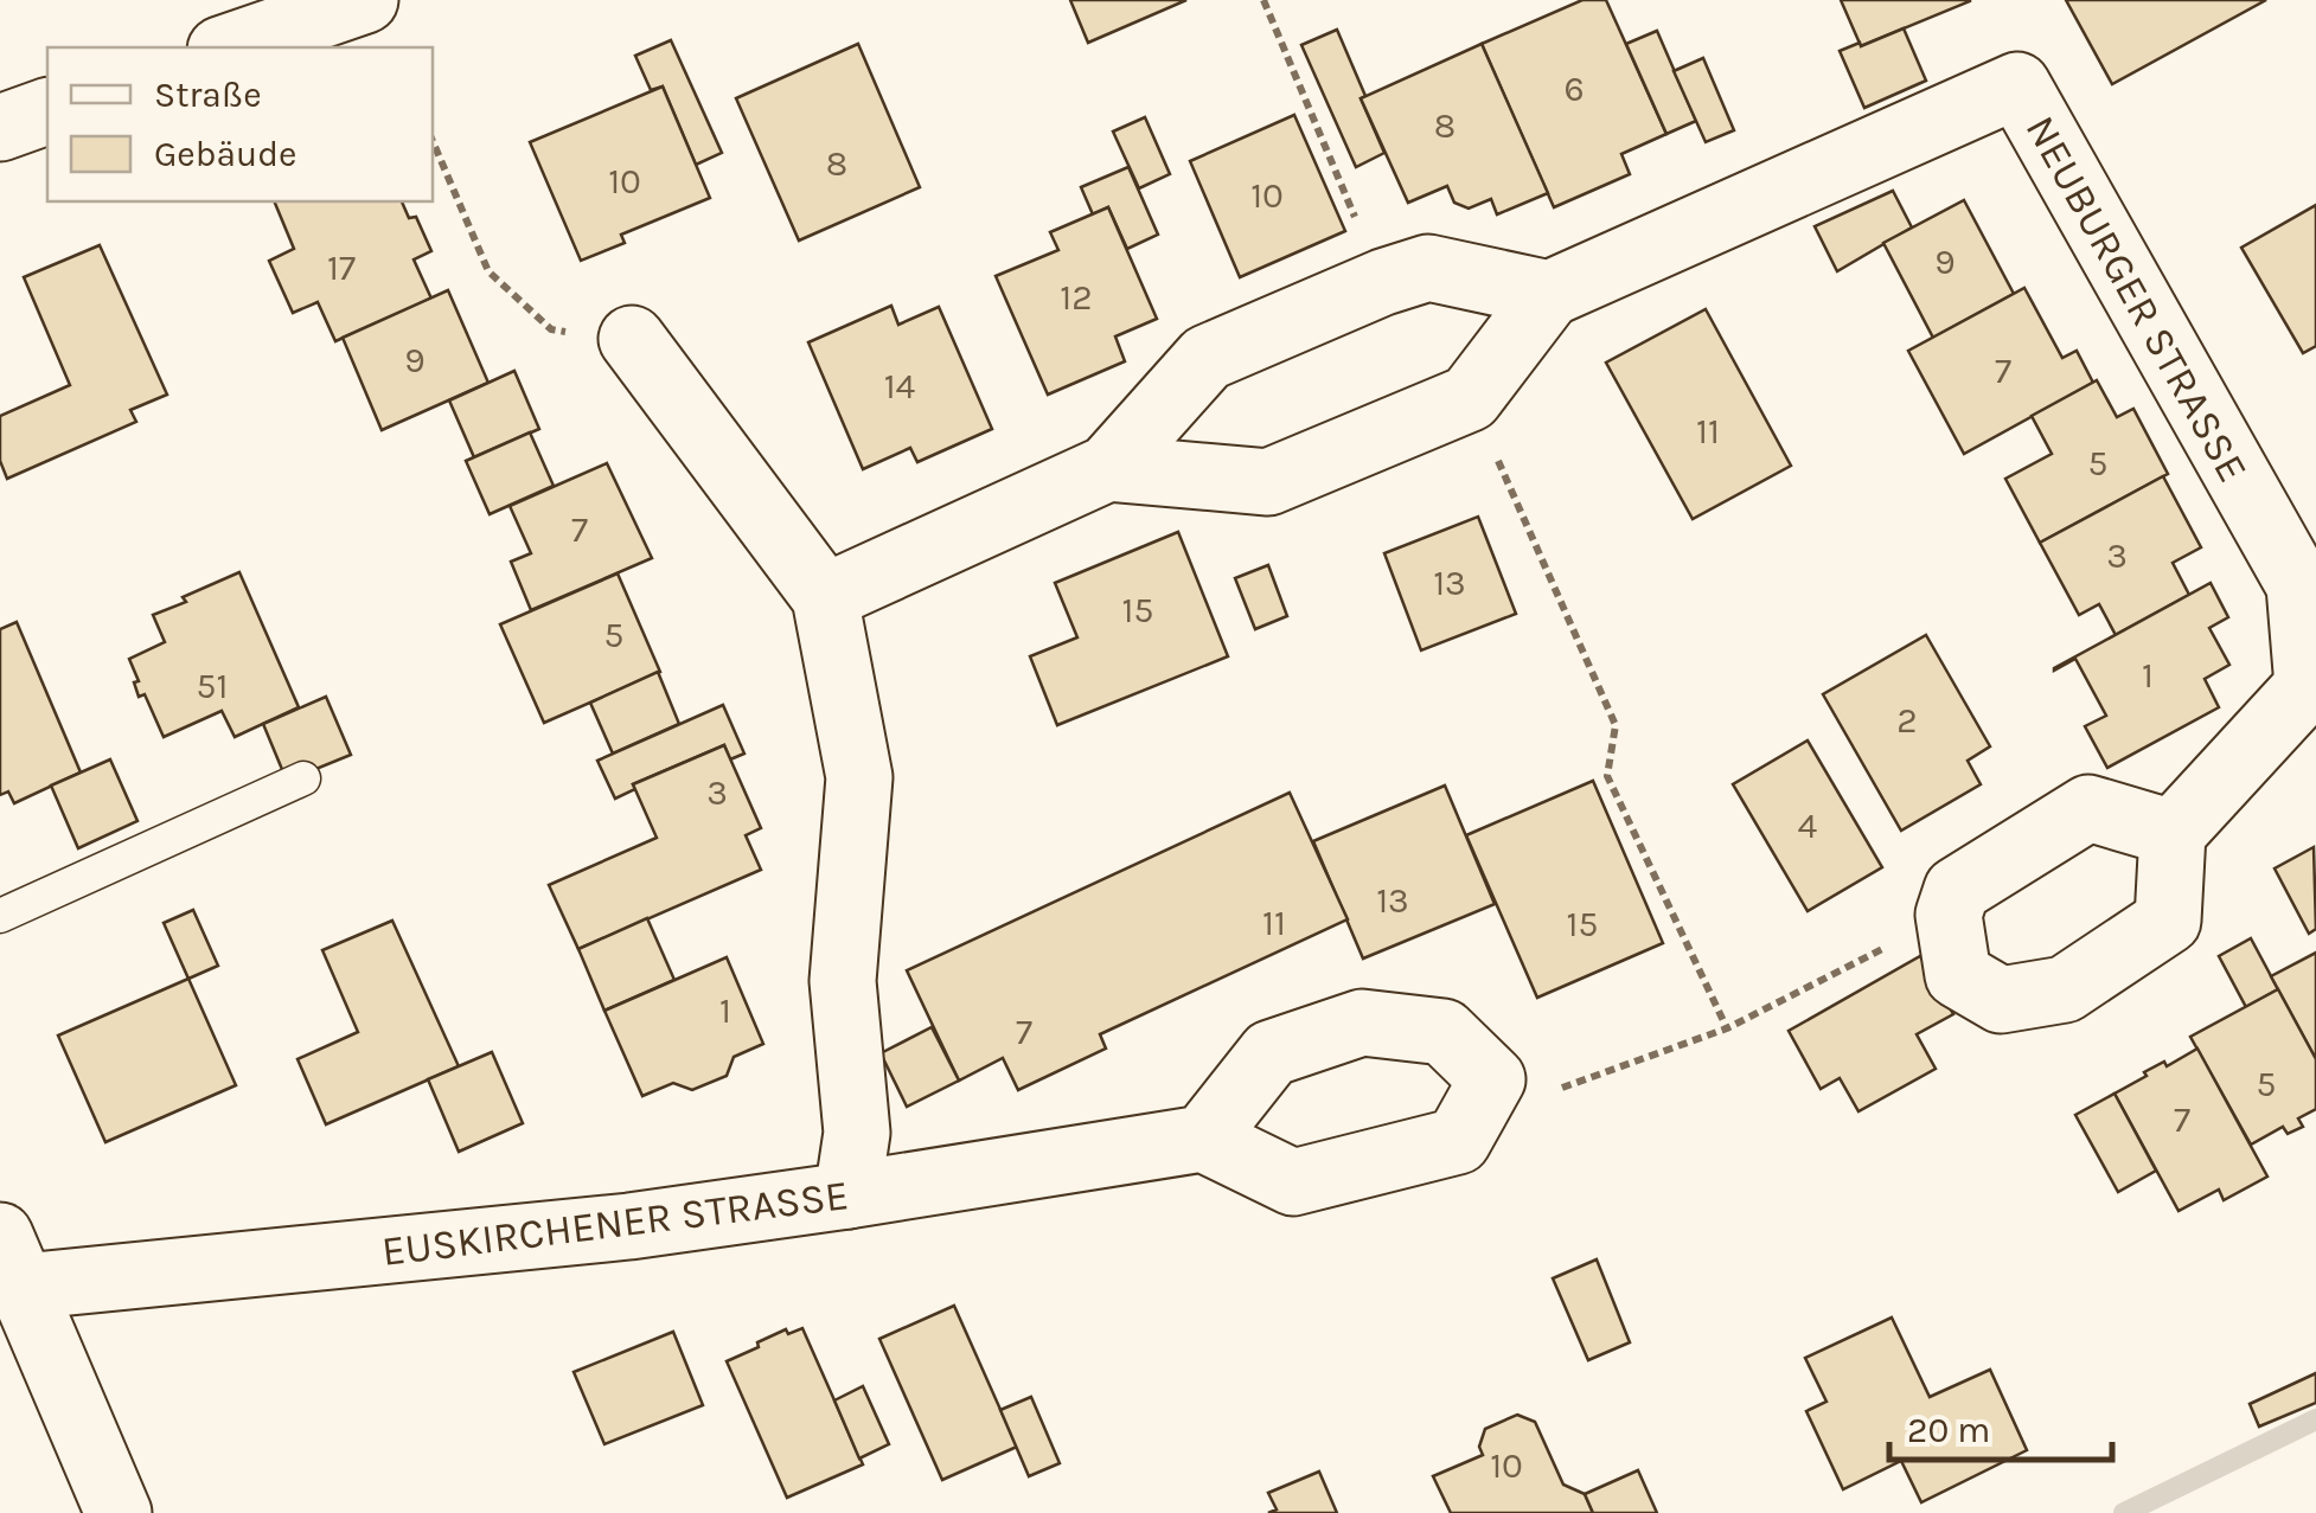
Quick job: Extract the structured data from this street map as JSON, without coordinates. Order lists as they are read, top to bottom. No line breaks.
{"streets":{"street":["NEUBURGER STRASSE","EUSKIRCHENER STRASSE"]},"house_numbers":["6","8","8","10","10","9","17","12","9","7","14","11","5","7","3","13","15","5","1","51","2","3","4","13","11","15","1","7","5","7","10"],"legend":["Straße","Gebäude"],"scale_bar":"20 m"}
